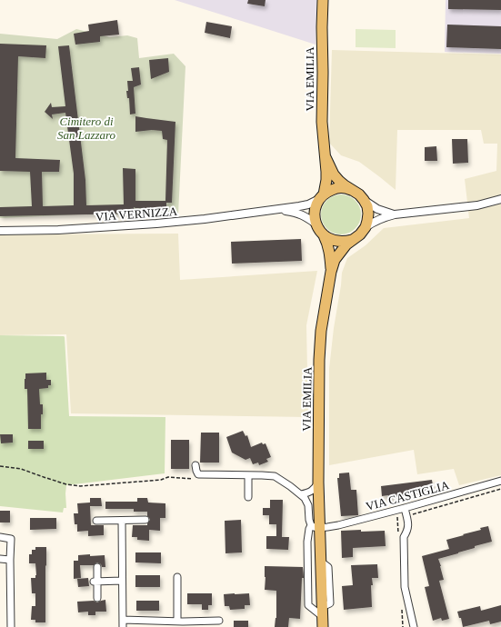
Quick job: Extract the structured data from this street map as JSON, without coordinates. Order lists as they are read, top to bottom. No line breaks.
{"streets":{"main road":["VIA EMILIA"],"street":["VIA VERNIZZA","VIA CASTIGLIA"]},"crossings":[["VIA EMILIA","VIA VERNIZZA"],["VIA EMILIA","VIA CASTIGLIA"]],"parks":["Cimitero di San Lazzaro"]}
